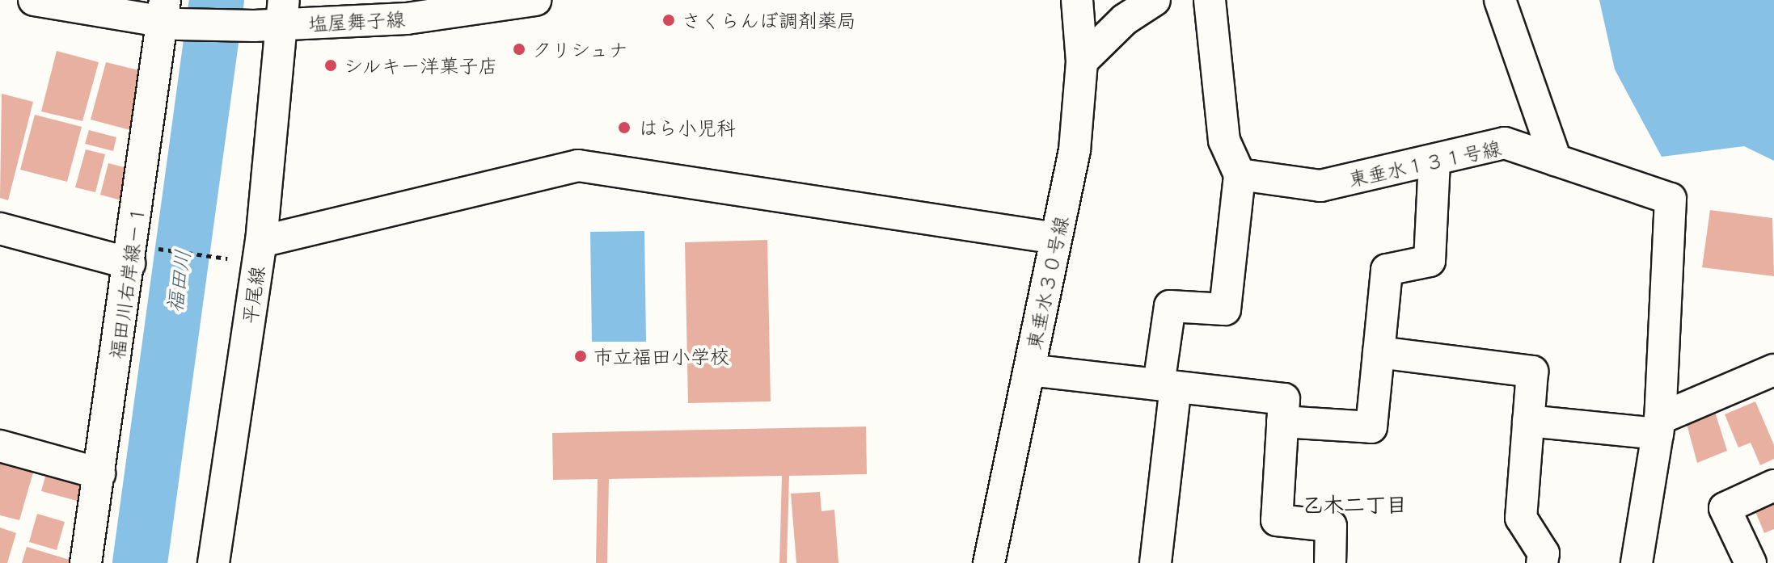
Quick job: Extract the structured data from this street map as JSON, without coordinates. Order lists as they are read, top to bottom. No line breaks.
{"streets":{"street":["塩屋舞子線","東垂水１３１号線","福田川右岸線－１","東垂水３０号線","平尾線"]},"crossings":[["塩屋舞子線","福田川右岸線－１"],["塩屋舞子線","平尾線"]],"districts":["乙木二丁目"],"water":["福田川"],"places":["さくらんぼ調剤薬局","クリシュナ","シルキー洋菓子店","はら小児科","市立福田小学校"]}
